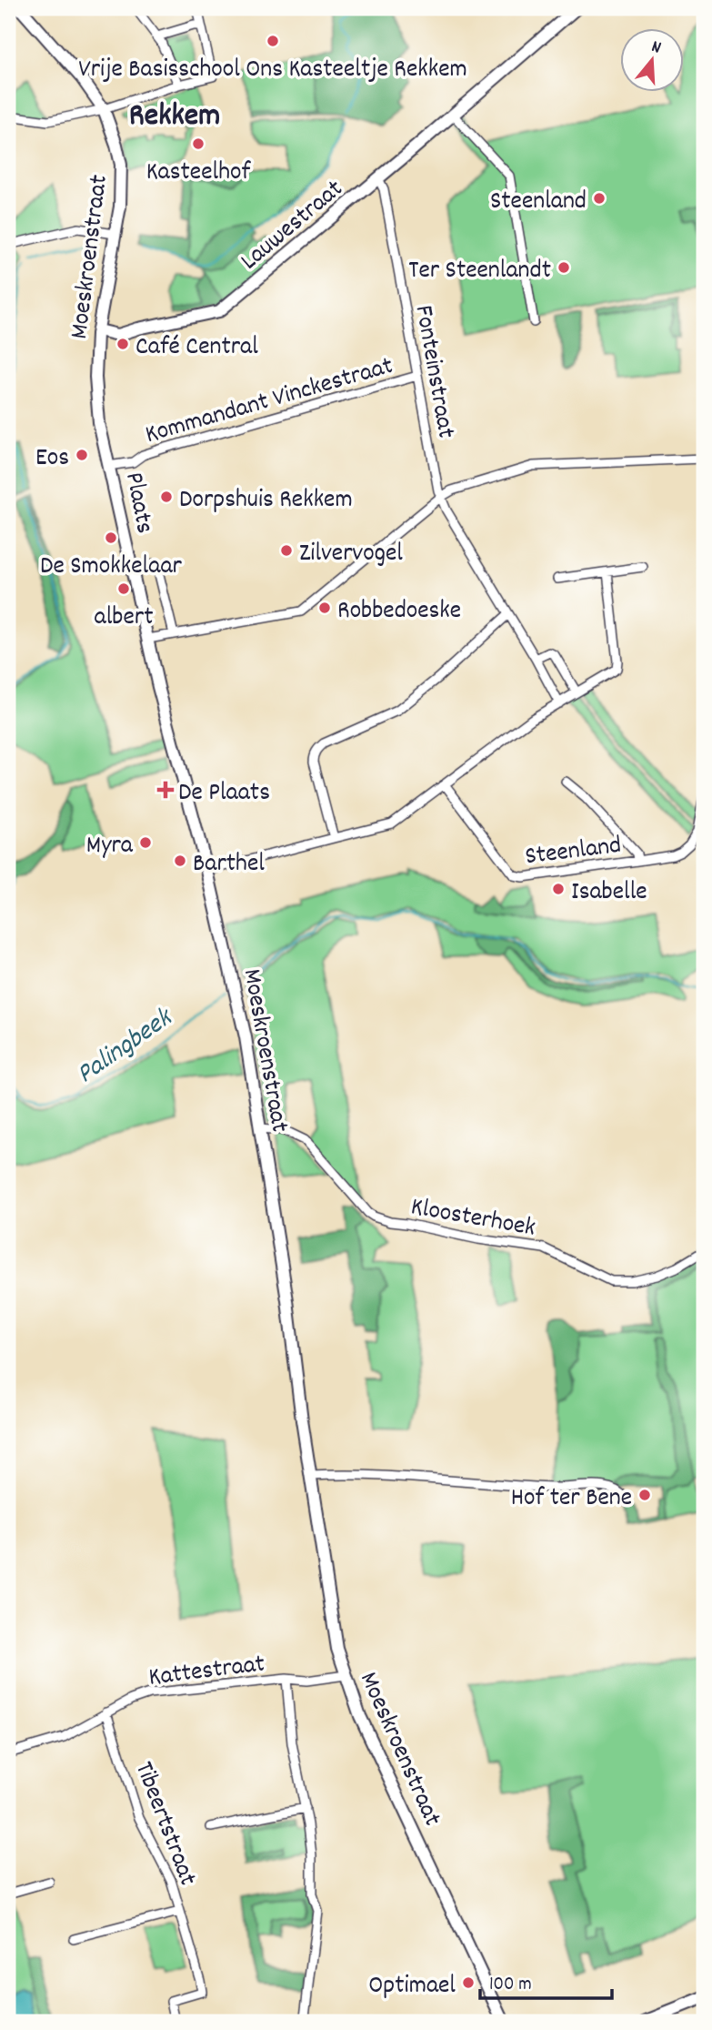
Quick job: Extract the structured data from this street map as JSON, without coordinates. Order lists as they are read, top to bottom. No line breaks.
{"streets":{"main road":["Lauwestraat","Moeskroenstraat","Plaats"],"street":["Fonteinstraat","Kommandant Vinckestraat","Steenland","Kloosterhoek","Kattestraat","Tibeertstraat"]},"crossings":[["Lauwestraat","Moeskroenstraat"],["Lauwestraat","Fonteinstraat"],["Moeskroenstraat","Plaats"],["Moeskroenstraat","Kloosterhoek"],["Moeskroenstraat","Kattestraat"],["Fonteinstraat","Kommandant Vinckestraat"],["Kommandant Vinckestraat","Plaats"],["Kattestraat","Tibeertstraat"]],"districts":["Rekkem"],"water":["Palingbeek"],"places":{"other":["Vrije Basisschool Ons Kasteeltje Rekkem","Kasteelhof","Steenland","Ter Steenlandt","Café Central","Eos","Dorpshuis Rekkem","De Smokkelaar","Zilvervogel","albert","Robbedoeske","Myra","Barthel","Isabelle","Hof ter Bene","Optimael"],"health":["De Plaats"]},"scale_bar":"100 m","north":"top"}
